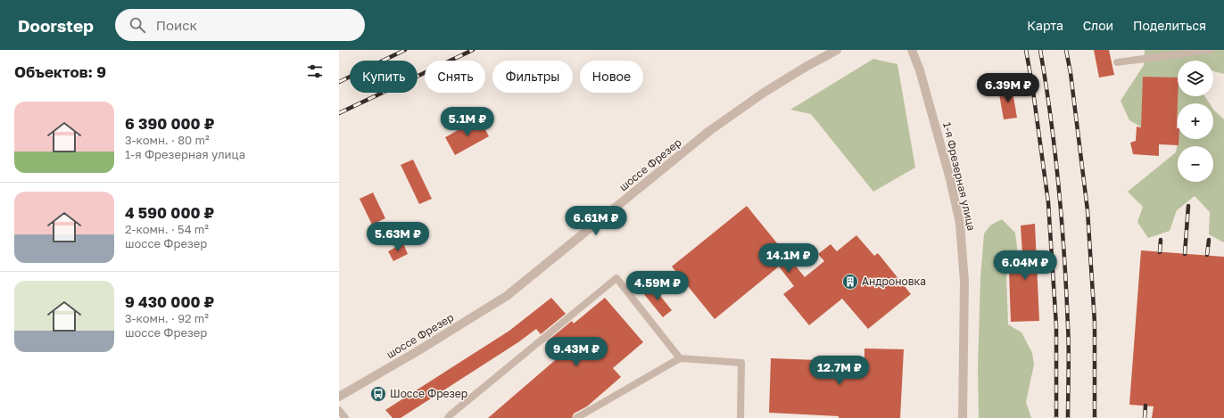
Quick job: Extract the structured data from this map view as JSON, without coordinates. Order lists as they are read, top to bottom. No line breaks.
{"streets":{"street":["шоссе Фрезер","1-я Фрезерная улица"]},"places":{"building":["Андроновка"],"bus stop":["Шоссе Фрезер"]},"page":{"header":"Doorstep","search":"Поиск","nav":["Карта","Слои","Поделиться"],"heading":"Объектов: 9","map_buttons":["+","−"],"chip":["Купить","Снять","Фильтры","Новое"],"price":["6.39M ₽","5.1M ₽","6.61M ₽","5.63M ₽","14.1M ₽","6.04M ₽","4.59M ₽","9.43M ₽","12.7M ₽"],"list":[{"name":"6 390 000 ₽","note":"3-комн. · 80 m² · 1-я Фрезерная улица"},{"name":"4 590 000 ₽","note":"2-комн. · 54 m² · шоссе Фрезер"},{"name":"9 430 000 ₽","note":"3-комн. · 92 m² · шоссе Фрезер"}]}}
